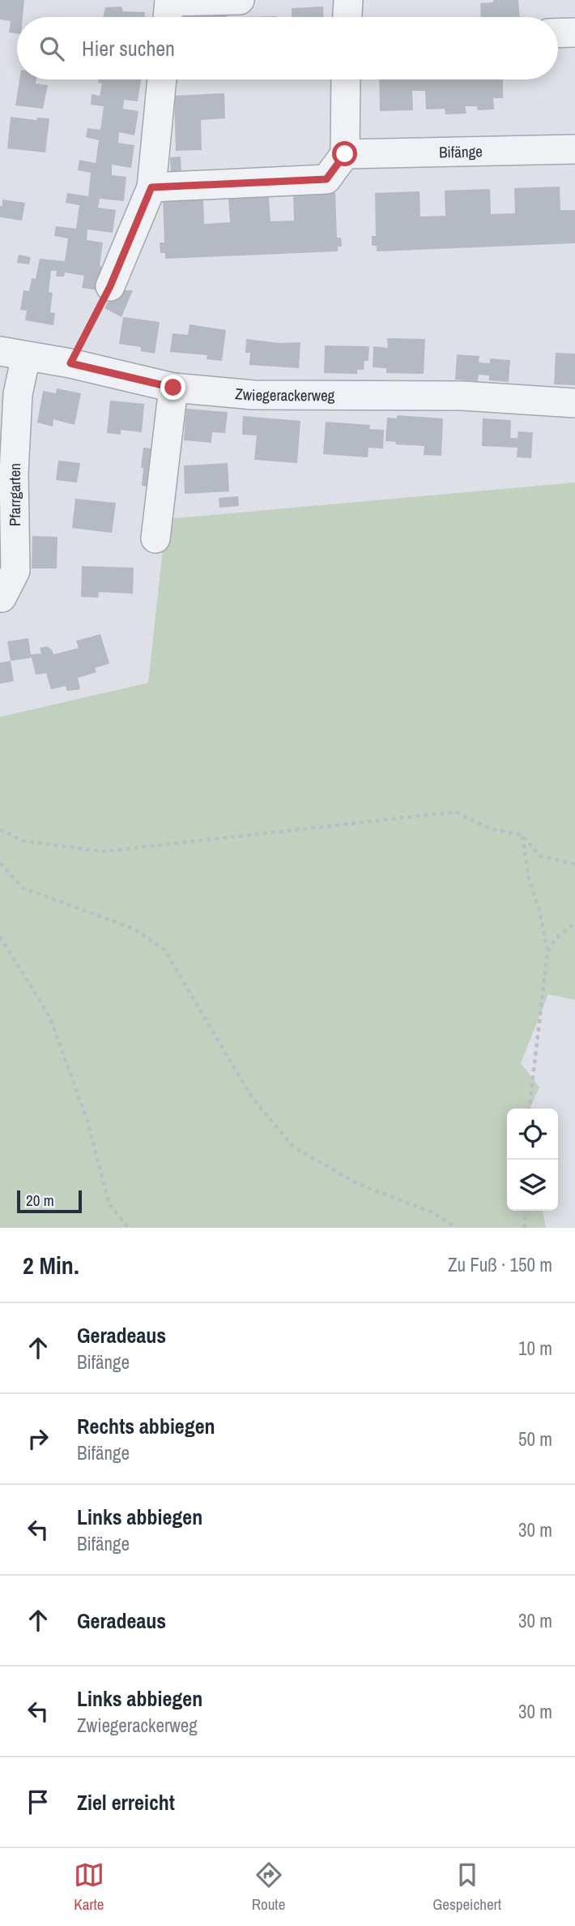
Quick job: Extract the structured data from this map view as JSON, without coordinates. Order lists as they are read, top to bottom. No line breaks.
{"streets":{"street":["Bifänge","Zwiegerackerweg","Pfarrgarten"]},"crossings":[["Zwiegerackerweg","Pfarrgarten"]],"scale_bar":"20 m","page":{"search":"Hier suchen","scale":"20 m","heading":["2 Min.","Zu Fuß · 150 m"],"list":[["Geradeaus","Bifänge","10 m"],["Rechts abbiegen","Bifänge","50 m"],["Links abbiegen","Bifänge","30 m"],["Geradeaus","30 m"],["Links abbiegen","Zwiegerackerweg","30 m"],"Ziel erreicht"],"nav":["Karte","Route","Gespeichert"]}}
